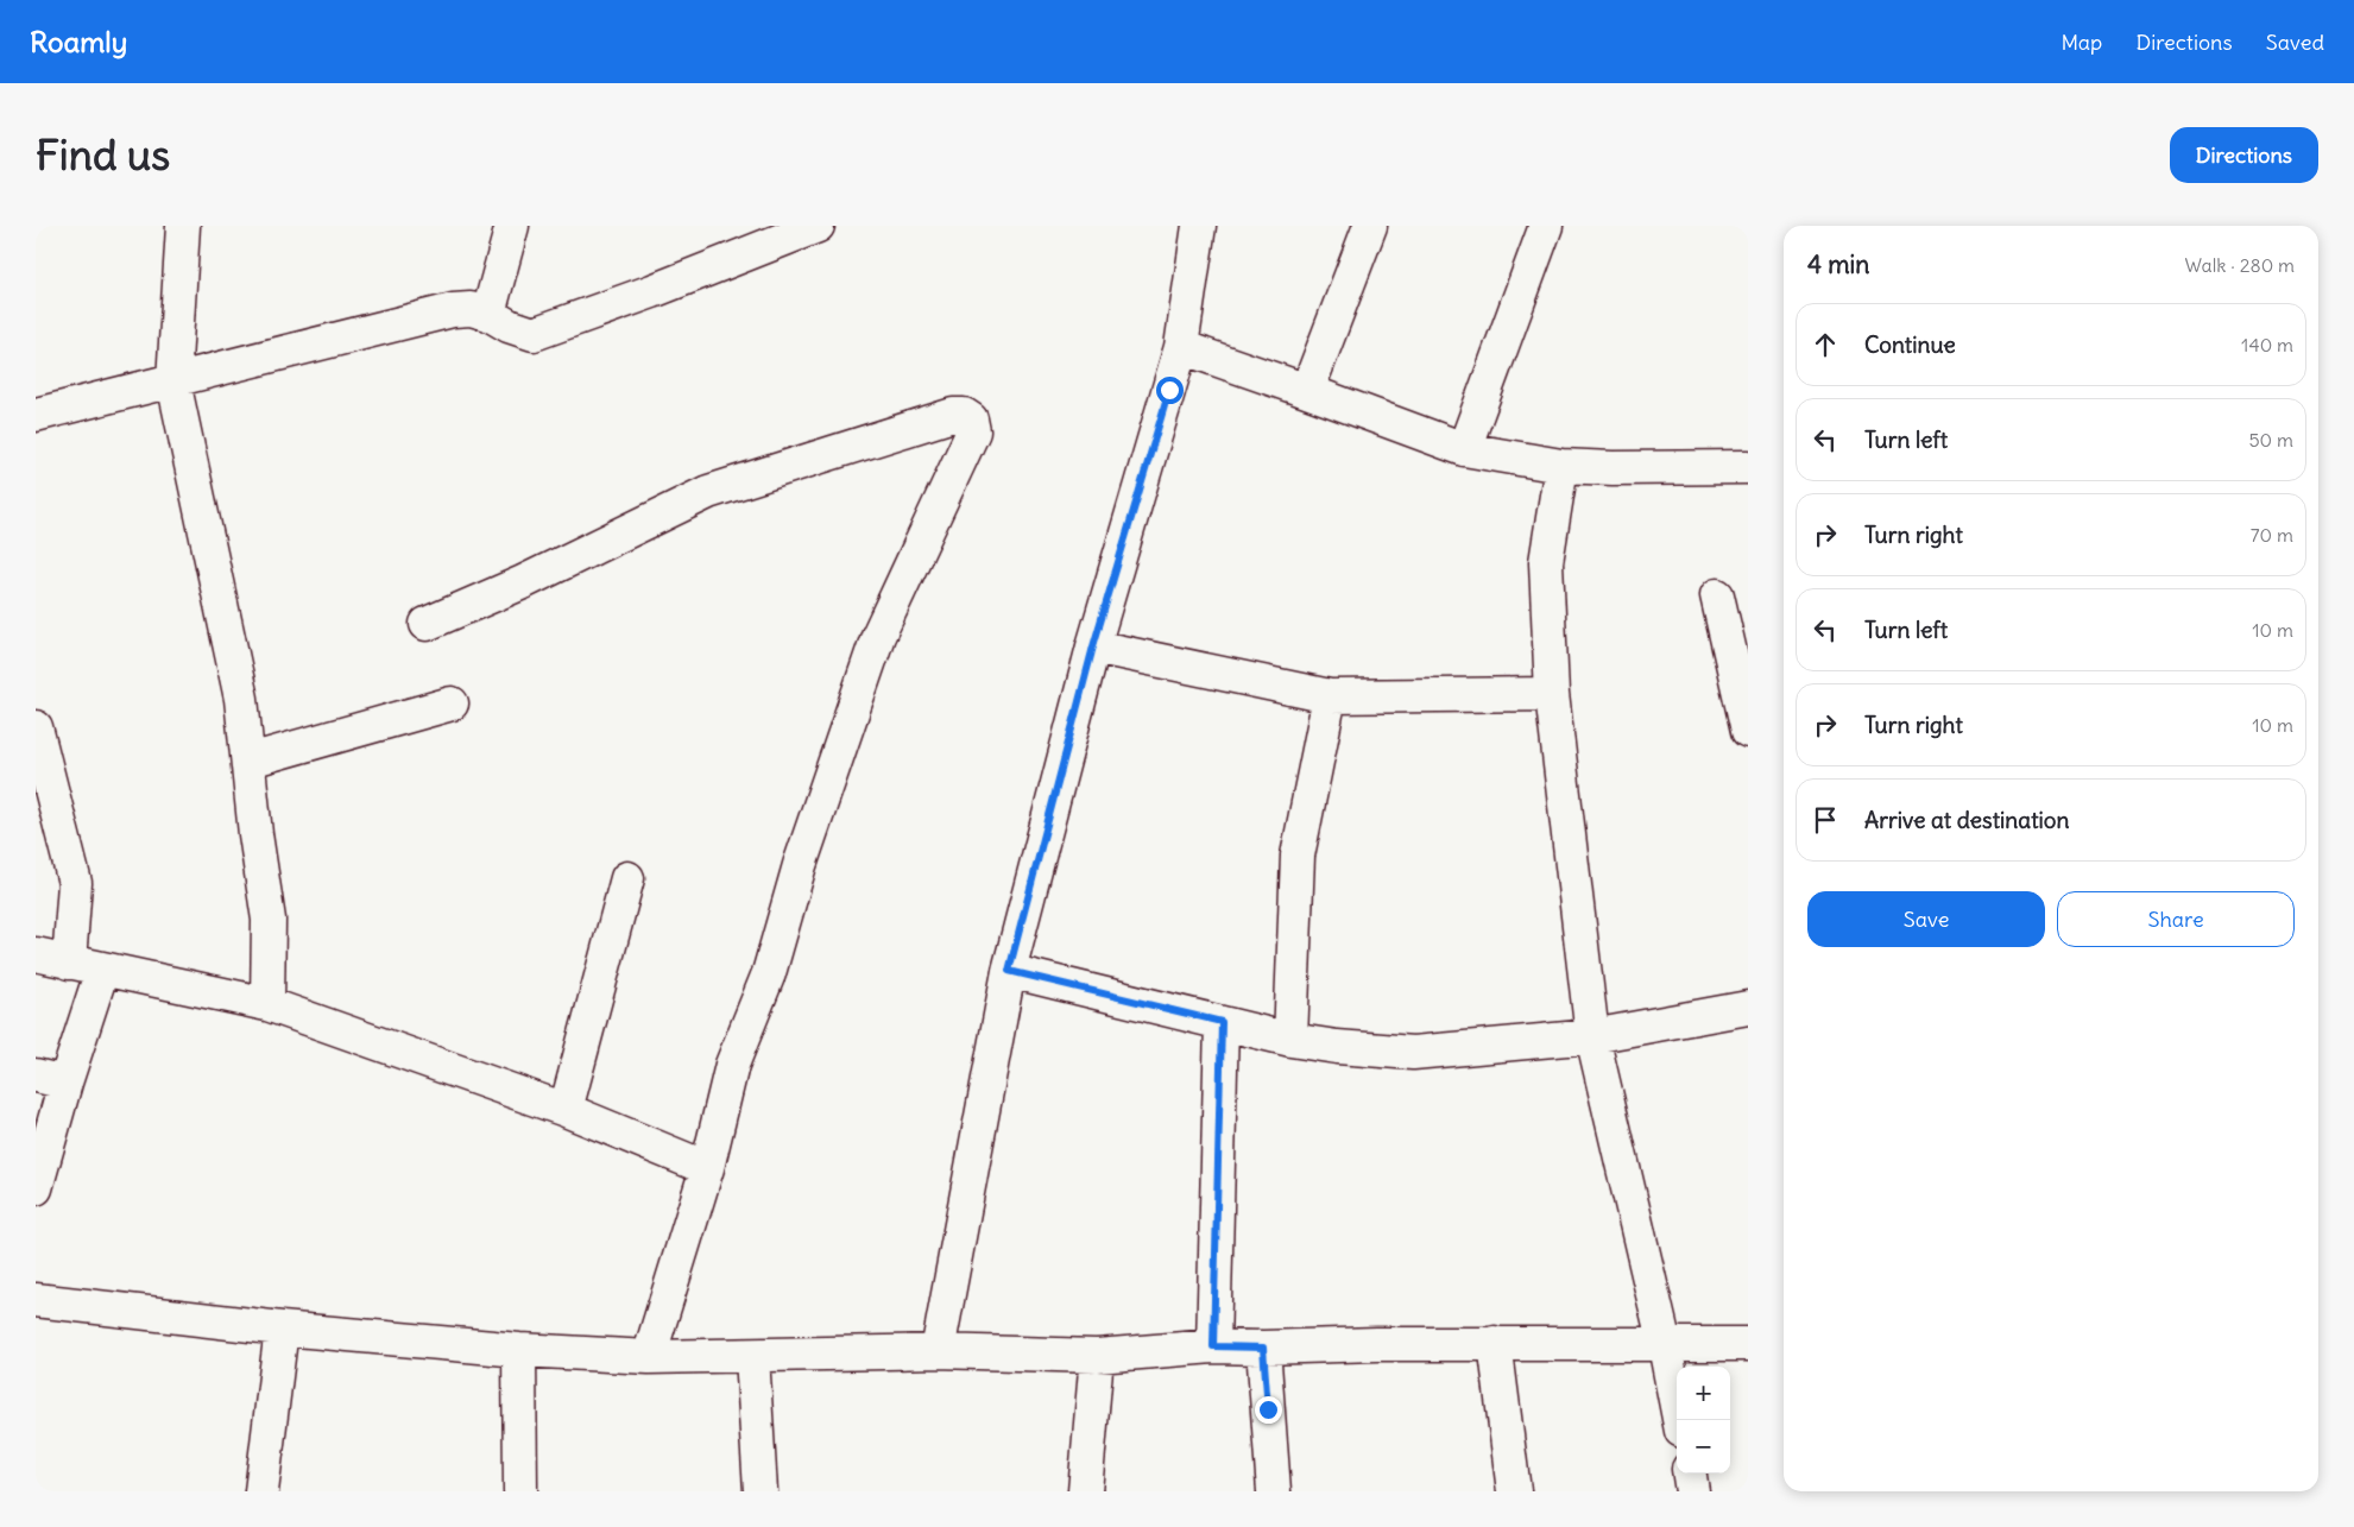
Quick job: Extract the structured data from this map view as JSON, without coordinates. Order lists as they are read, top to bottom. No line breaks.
{"page":{"header":"Roamly","nav":["Map","Directions","Saved"],"buttons":["Directions",["Save","Share"]],"title":"Find us","heading":["4 min","Walk · 280 m"],"list":[["Continue","140 m"],["Turn left","50 m"],["Turn right","70 m"],["Turn left","10 m"],["Turn right","10 m"],"Arrive at destination"],"map_buttons":["+","−"]}}
